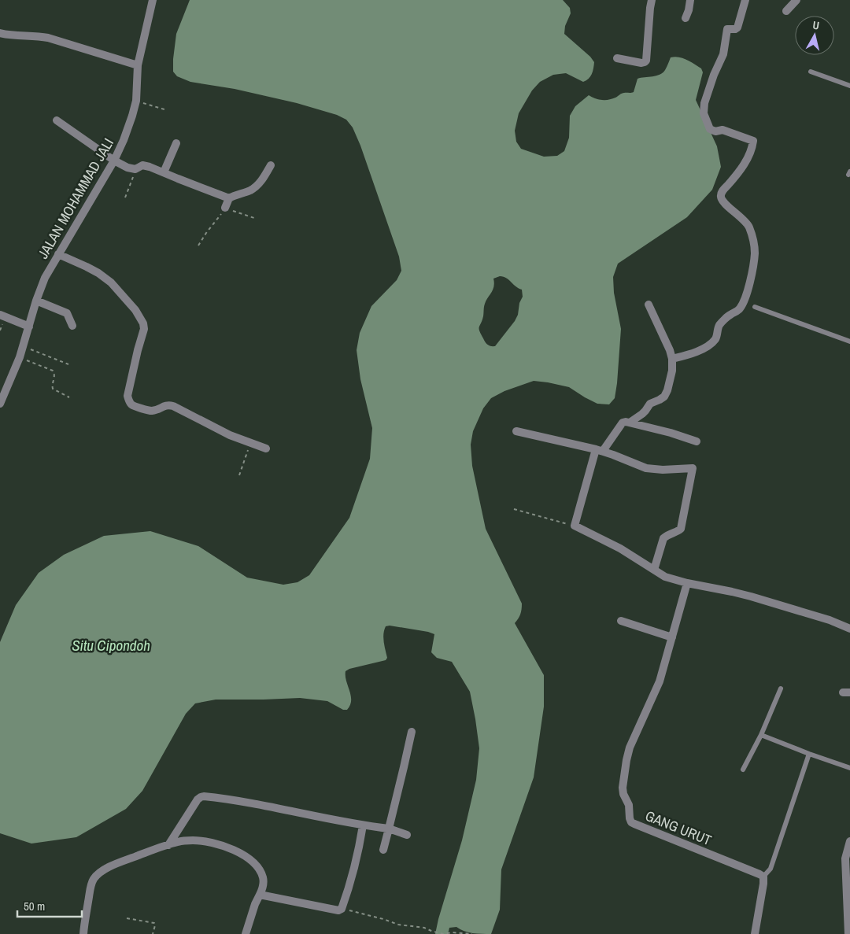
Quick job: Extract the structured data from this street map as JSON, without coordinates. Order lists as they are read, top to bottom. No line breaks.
{"streets":{"street":["JALAN MOHAMMAD JALI","GANG URUT"]},"water":["Situ Cipondoh"],"scale_bar":"50 m","north":"top"}
